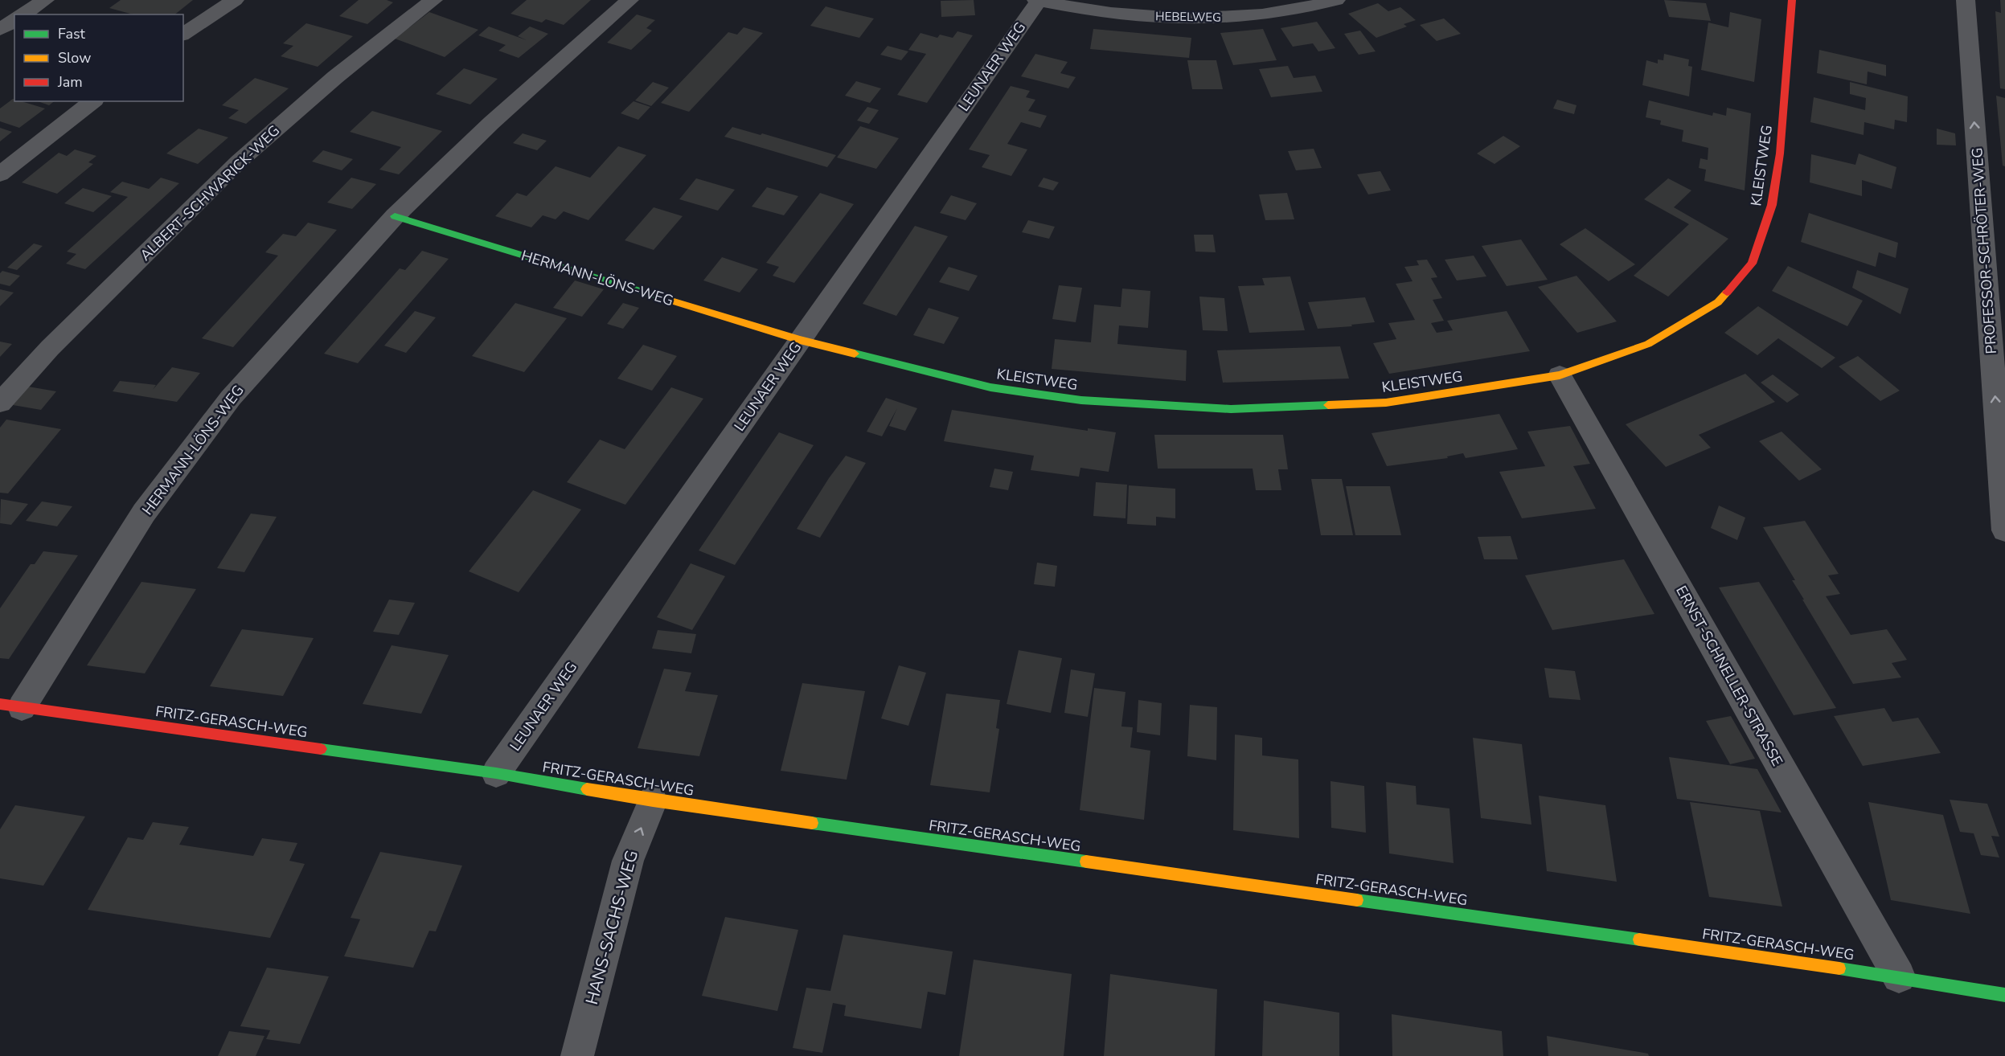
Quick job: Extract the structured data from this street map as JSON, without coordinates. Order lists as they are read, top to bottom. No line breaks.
{"streets":{"street":["HEBELWEG","LEUNAER WEG","KLEISTWEG","ALBERT-SCHWARICK-WEG","PROFESSOR-SCHRÖTER-WEG","HERMANN-LÖNS-WEG","ERNST-SCHNELLER-STRASSE","FRITZ-GERASCH-WEG","HANS-SACHS-WEG"]},"crossings":[["HEBELWEG","LEUNAER WEG"],["LEUNAER WEG","KLEISTWEG"],["LEUNAER WEG","HERMANN-LÖNS-WEG"],["LEUNAER WEG","FRITZ-GERASCH-WEG"],["KLEISTWEG","HERMANN-LÖNS-WEG"],["KLEISTWEG","ERNST-SCHNELLER-STRASSE"],["HERMANN-LÖNS-WEG","FRITZ-GERASCH-WEG"],["ERNST-SCHNELLER-STRASSE","FRITZ-GERASCH-WEG"],["FRITZ-GERASCH-WEG","HANS-SACHS-WEG"]],"one_way":["PROFESSOR-SCHRÖTER-WEG","HANS-SACHS-WEG"],"legend":["Fast","Slow","Jam"]}
